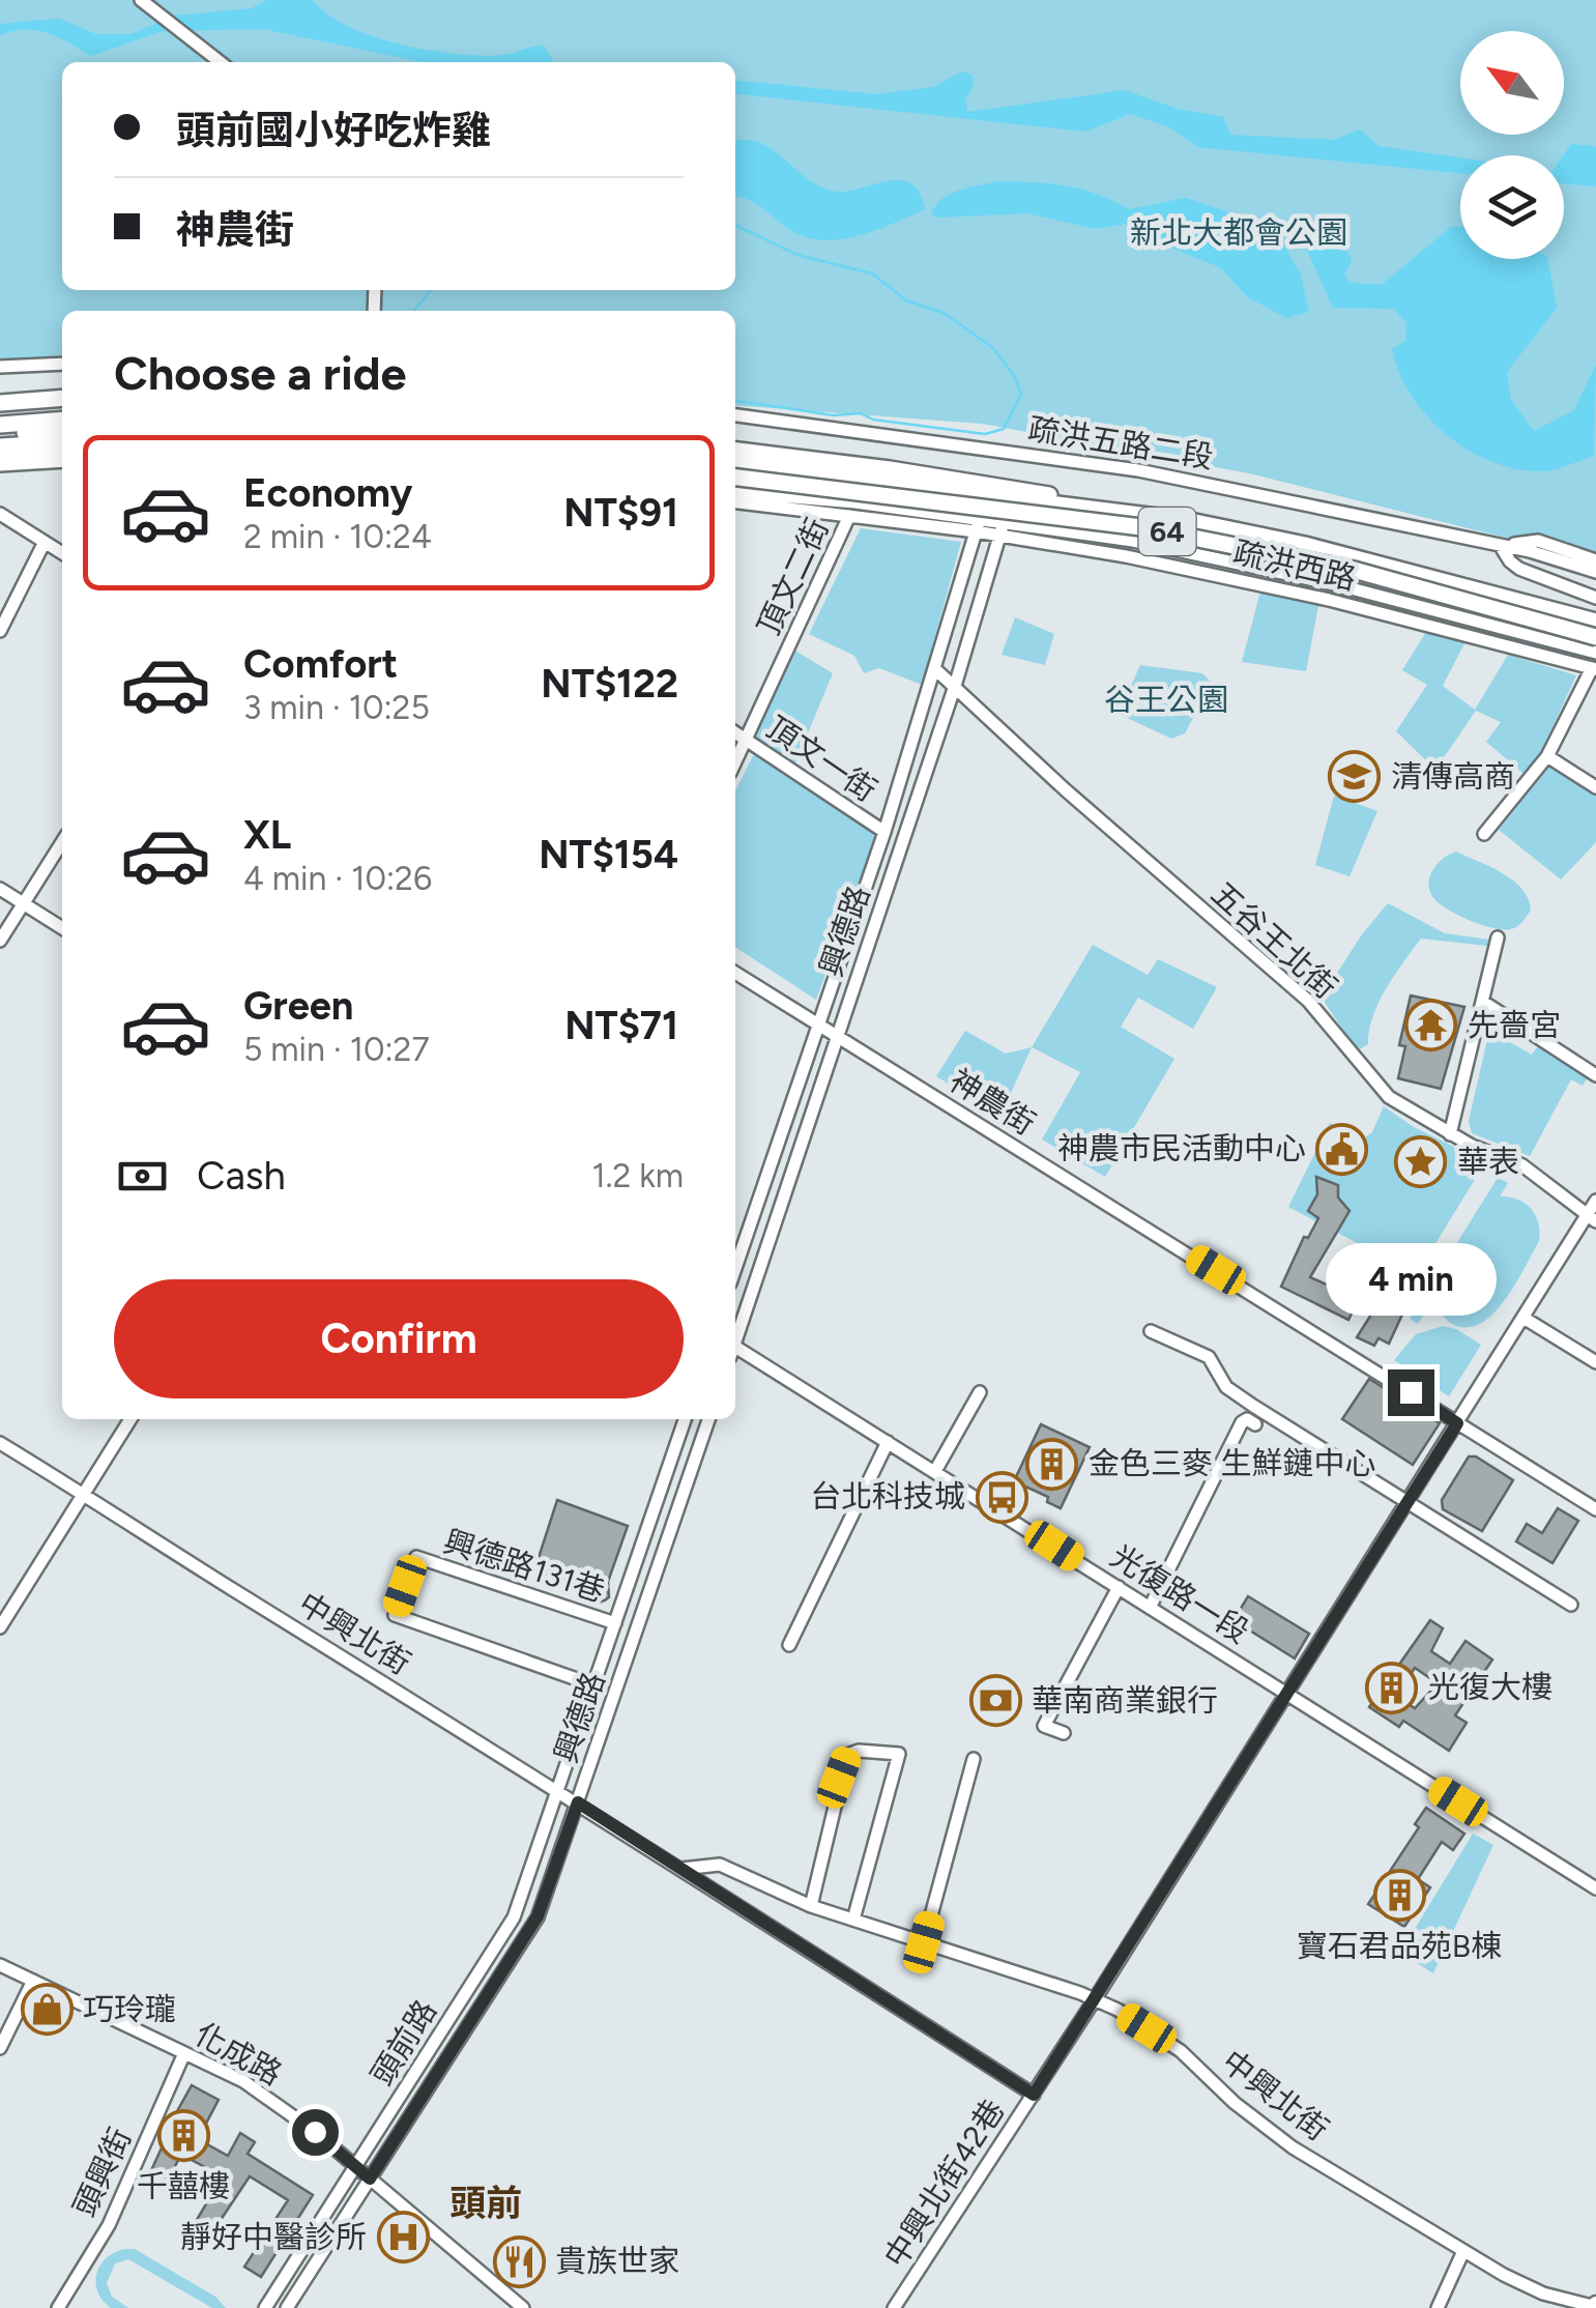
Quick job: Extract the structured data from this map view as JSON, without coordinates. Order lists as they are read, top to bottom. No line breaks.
{"streets":{"highway":["64"],"street":["疏洪五路二段","疏洪西路","頂文二街","頂文一街","興德路","五谷王北街","神農街","興德路131巷","光復路一段","中興北街","頭前路","化成路","頭興街","中興北街42巷"]},"crossings":[["疏洪西路","頂文二街"],["疏洪西路","興德路"],["頂文二街","頂文一街"],["頂文一街","興德路"],["興德路","五谷王北街"],["興德路","神農街"],["興德路","興德路131巷"],["興德路","中興北街"],["興德路","頭前路"],["五谷王北街","中興北街42巷"],["神農街","中興北街42巷"],["光復路一段","中興北街42巷"],["中興北街","頭前路"],["中興北街","中興北街42巷"],["頭前路","化成路"],["化成路","頭興街"]],"districts":["頭前"],"parks":["新北大都會公園","谷王公園"],"places":{"school or university":["清傳高商"],"temple":["先嗇宮"],"public building":["神農市民活動中心"],"place":["華表"],"building":["金色三麥 生鮮鏈中心","光復大樓","寶石君品苑B棟","千囍樓"],"bus stop":["台北科技城"],"bank":["華南商業銀行"],"shop":["巧玲瓏"],"hospital":["靜好中醫診所"],"restaurant":["貴族世家"]},"north":"top left","page":{"banner":["頭前國小好吃炸雞","神農街"],"heading":"Choose a ride","list":[{"name":"Economy","note":"2 min · 10:24","value":"NT$91"},{"name":"Comfort","note":"3 min · 10:25","value":"NT$122"},{"name":"XL","note":"4 min · 10:26","value":"NT$154"},{"name":"Green","note":"5 min · 10:27","value":"NT$71"}],"pay":["Cash","1.2 km"],"bubble":"4 min","buttons":"Confirm"}}
